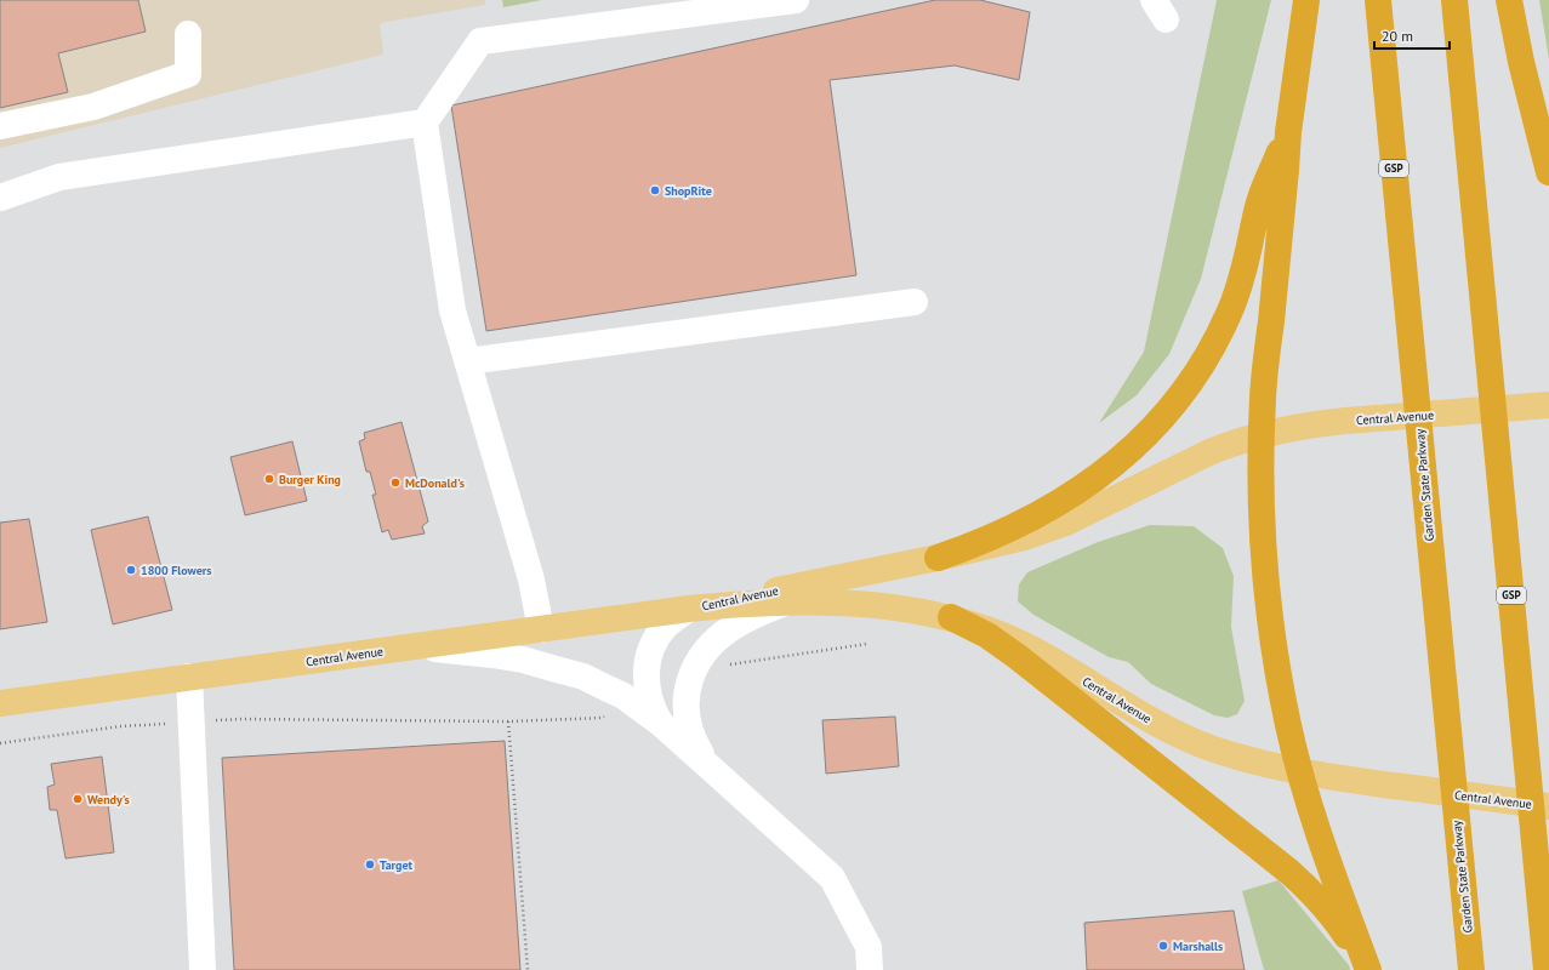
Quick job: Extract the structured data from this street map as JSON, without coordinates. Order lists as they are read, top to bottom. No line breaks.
{"streets":{"highway":["GSP","Garden State Parkway"],"main road":["Central Avenue"]},"places":["ShopRite","Burger King","McDonald's","1800 Flowers","Wendy's","Target","Marshalls"],"scale_bar":"20 m"}
